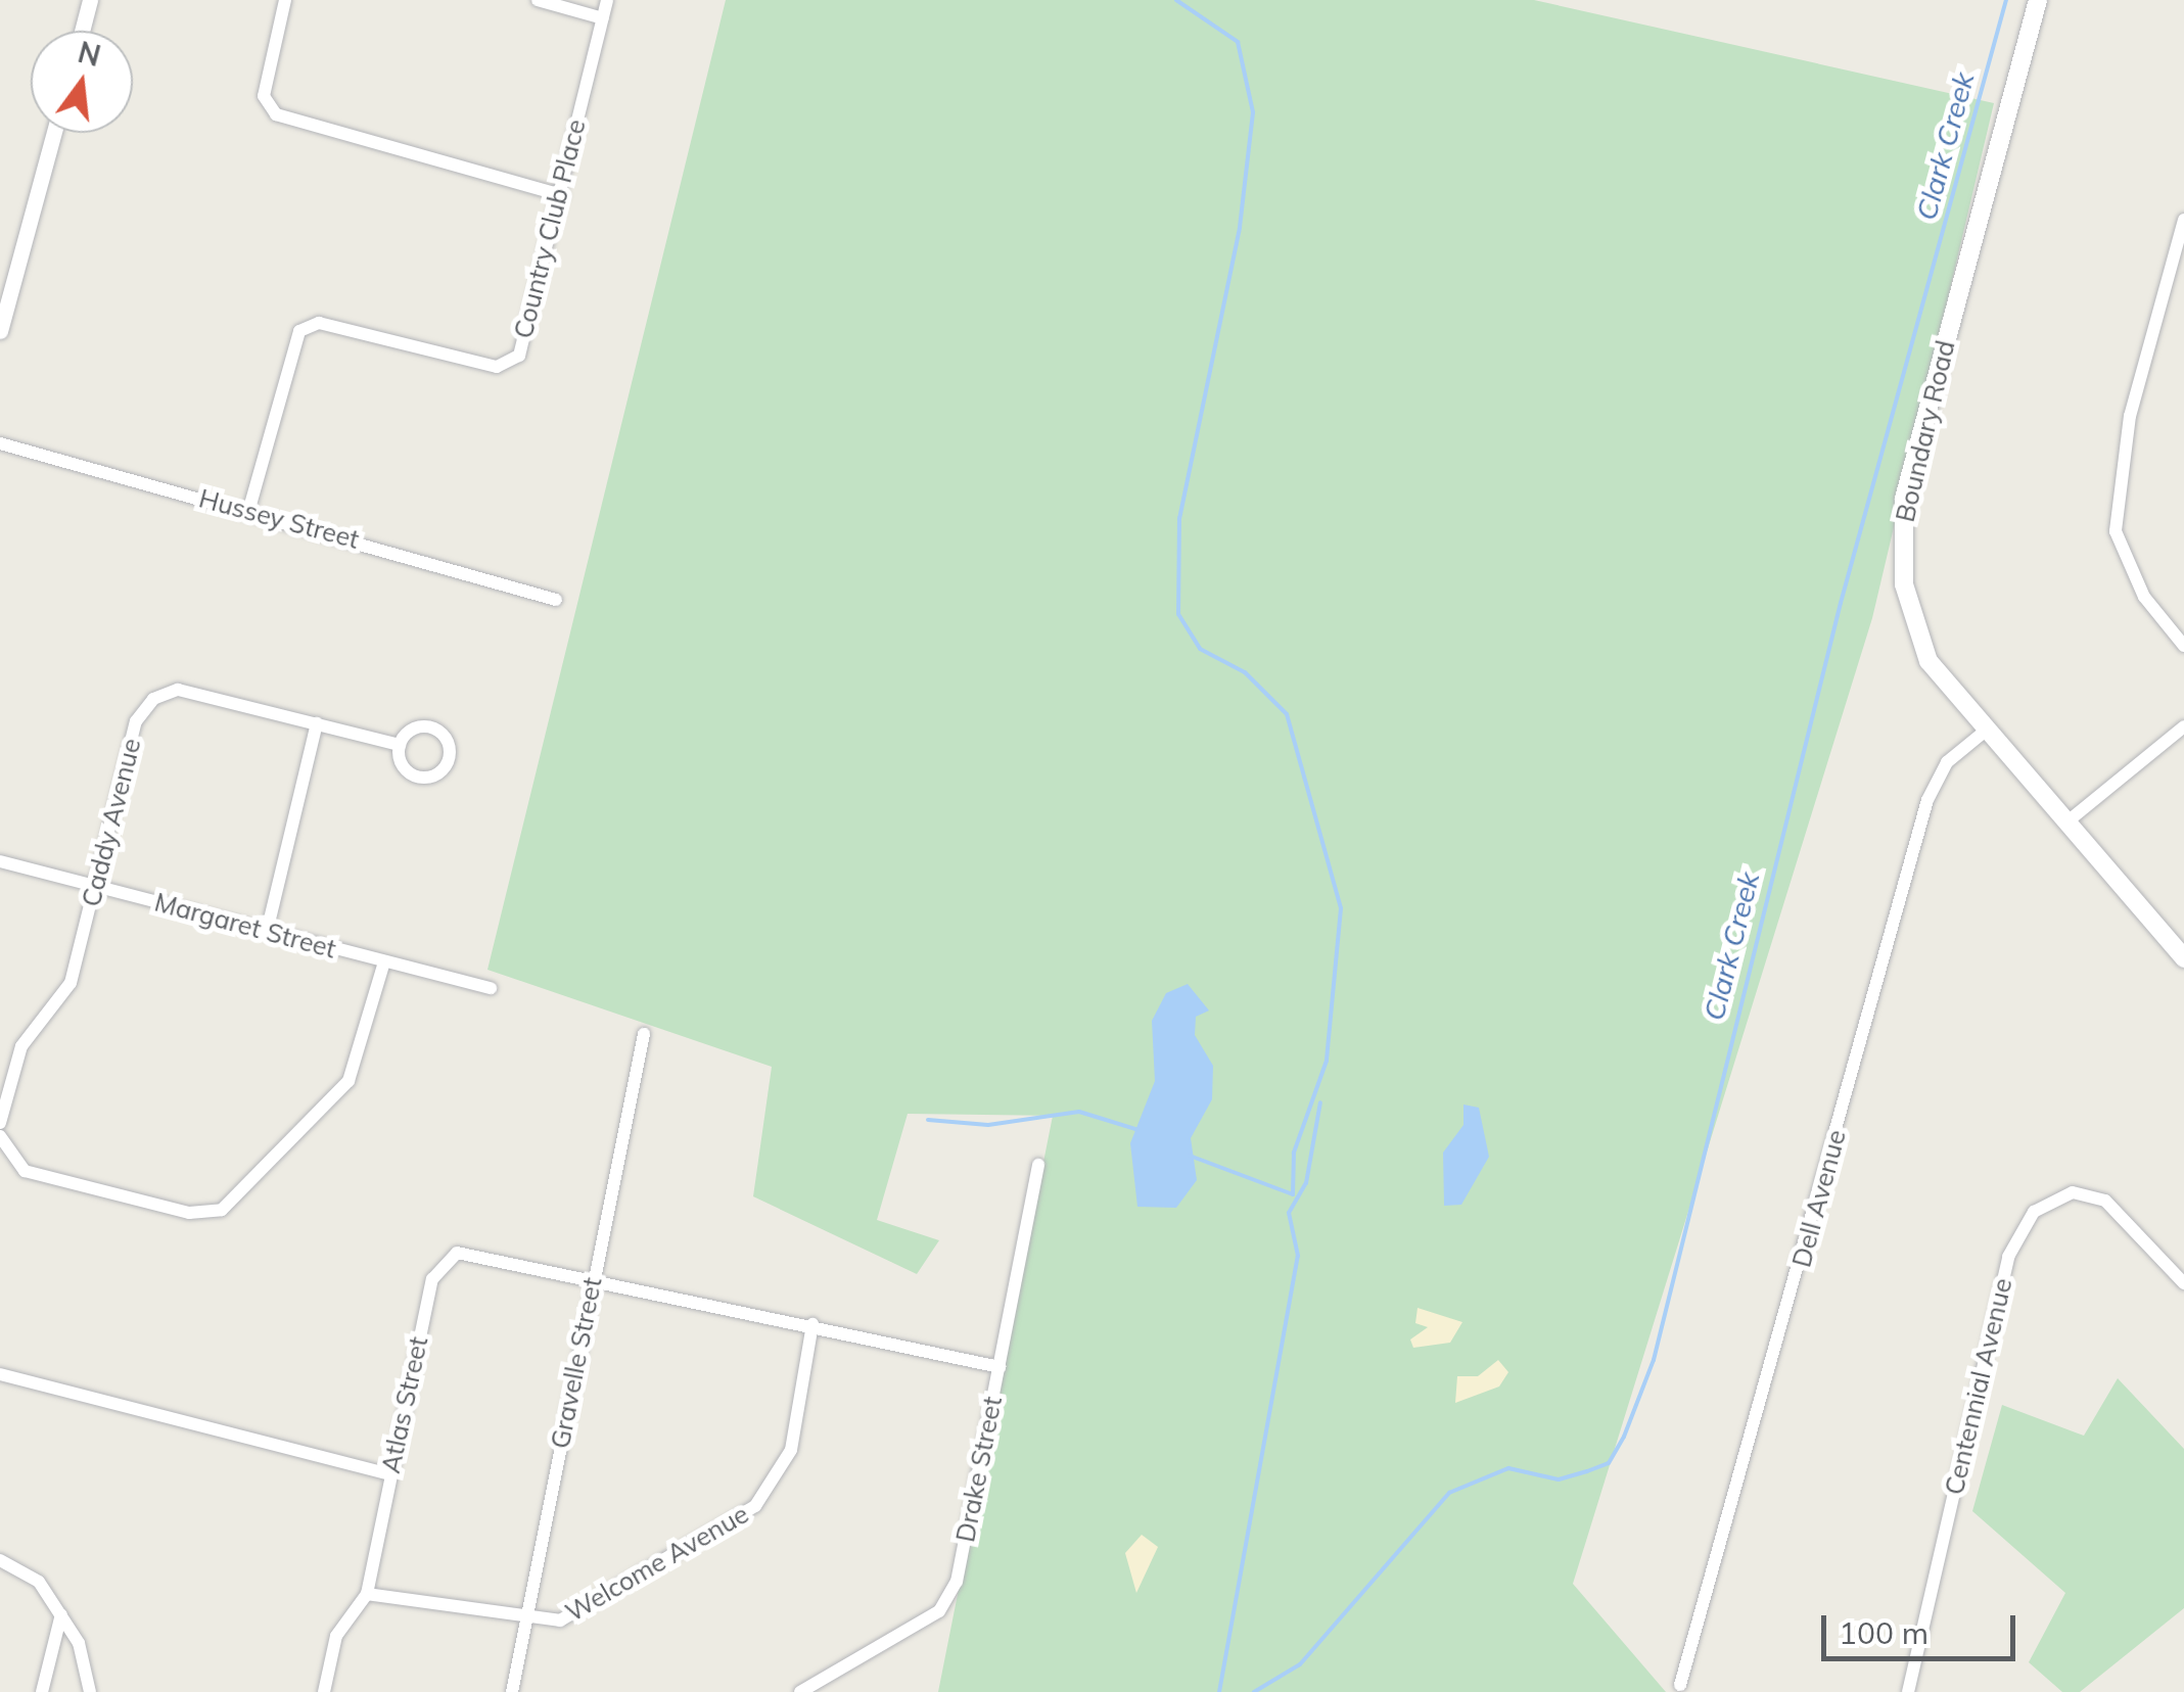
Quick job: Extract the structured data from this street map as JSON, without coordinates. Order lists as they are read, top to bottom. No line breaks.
{"streets":{"main road":["Boundary Road"],"street":["Country Club Place","Hussey Street","Caddy Avenue","Margaret Street","Dell Avenue","Gravelle Street","Centennial Avenue","Atlas Street","Drake Street","Welcome Avenue"]},"crossings":[["Country Club Place","Hussey Street"],["Boundary Road","Dell Avenue"],["Caddy Avenue","Margaret Street"],["Gravelle Street","Atlas Street"],["Gravelle Street","Welcome Avenue"],["Atlas Street","Welcome Avenue"]],"water":["Clark Creek"],"scale_bar":"100 m","north":"top"}
